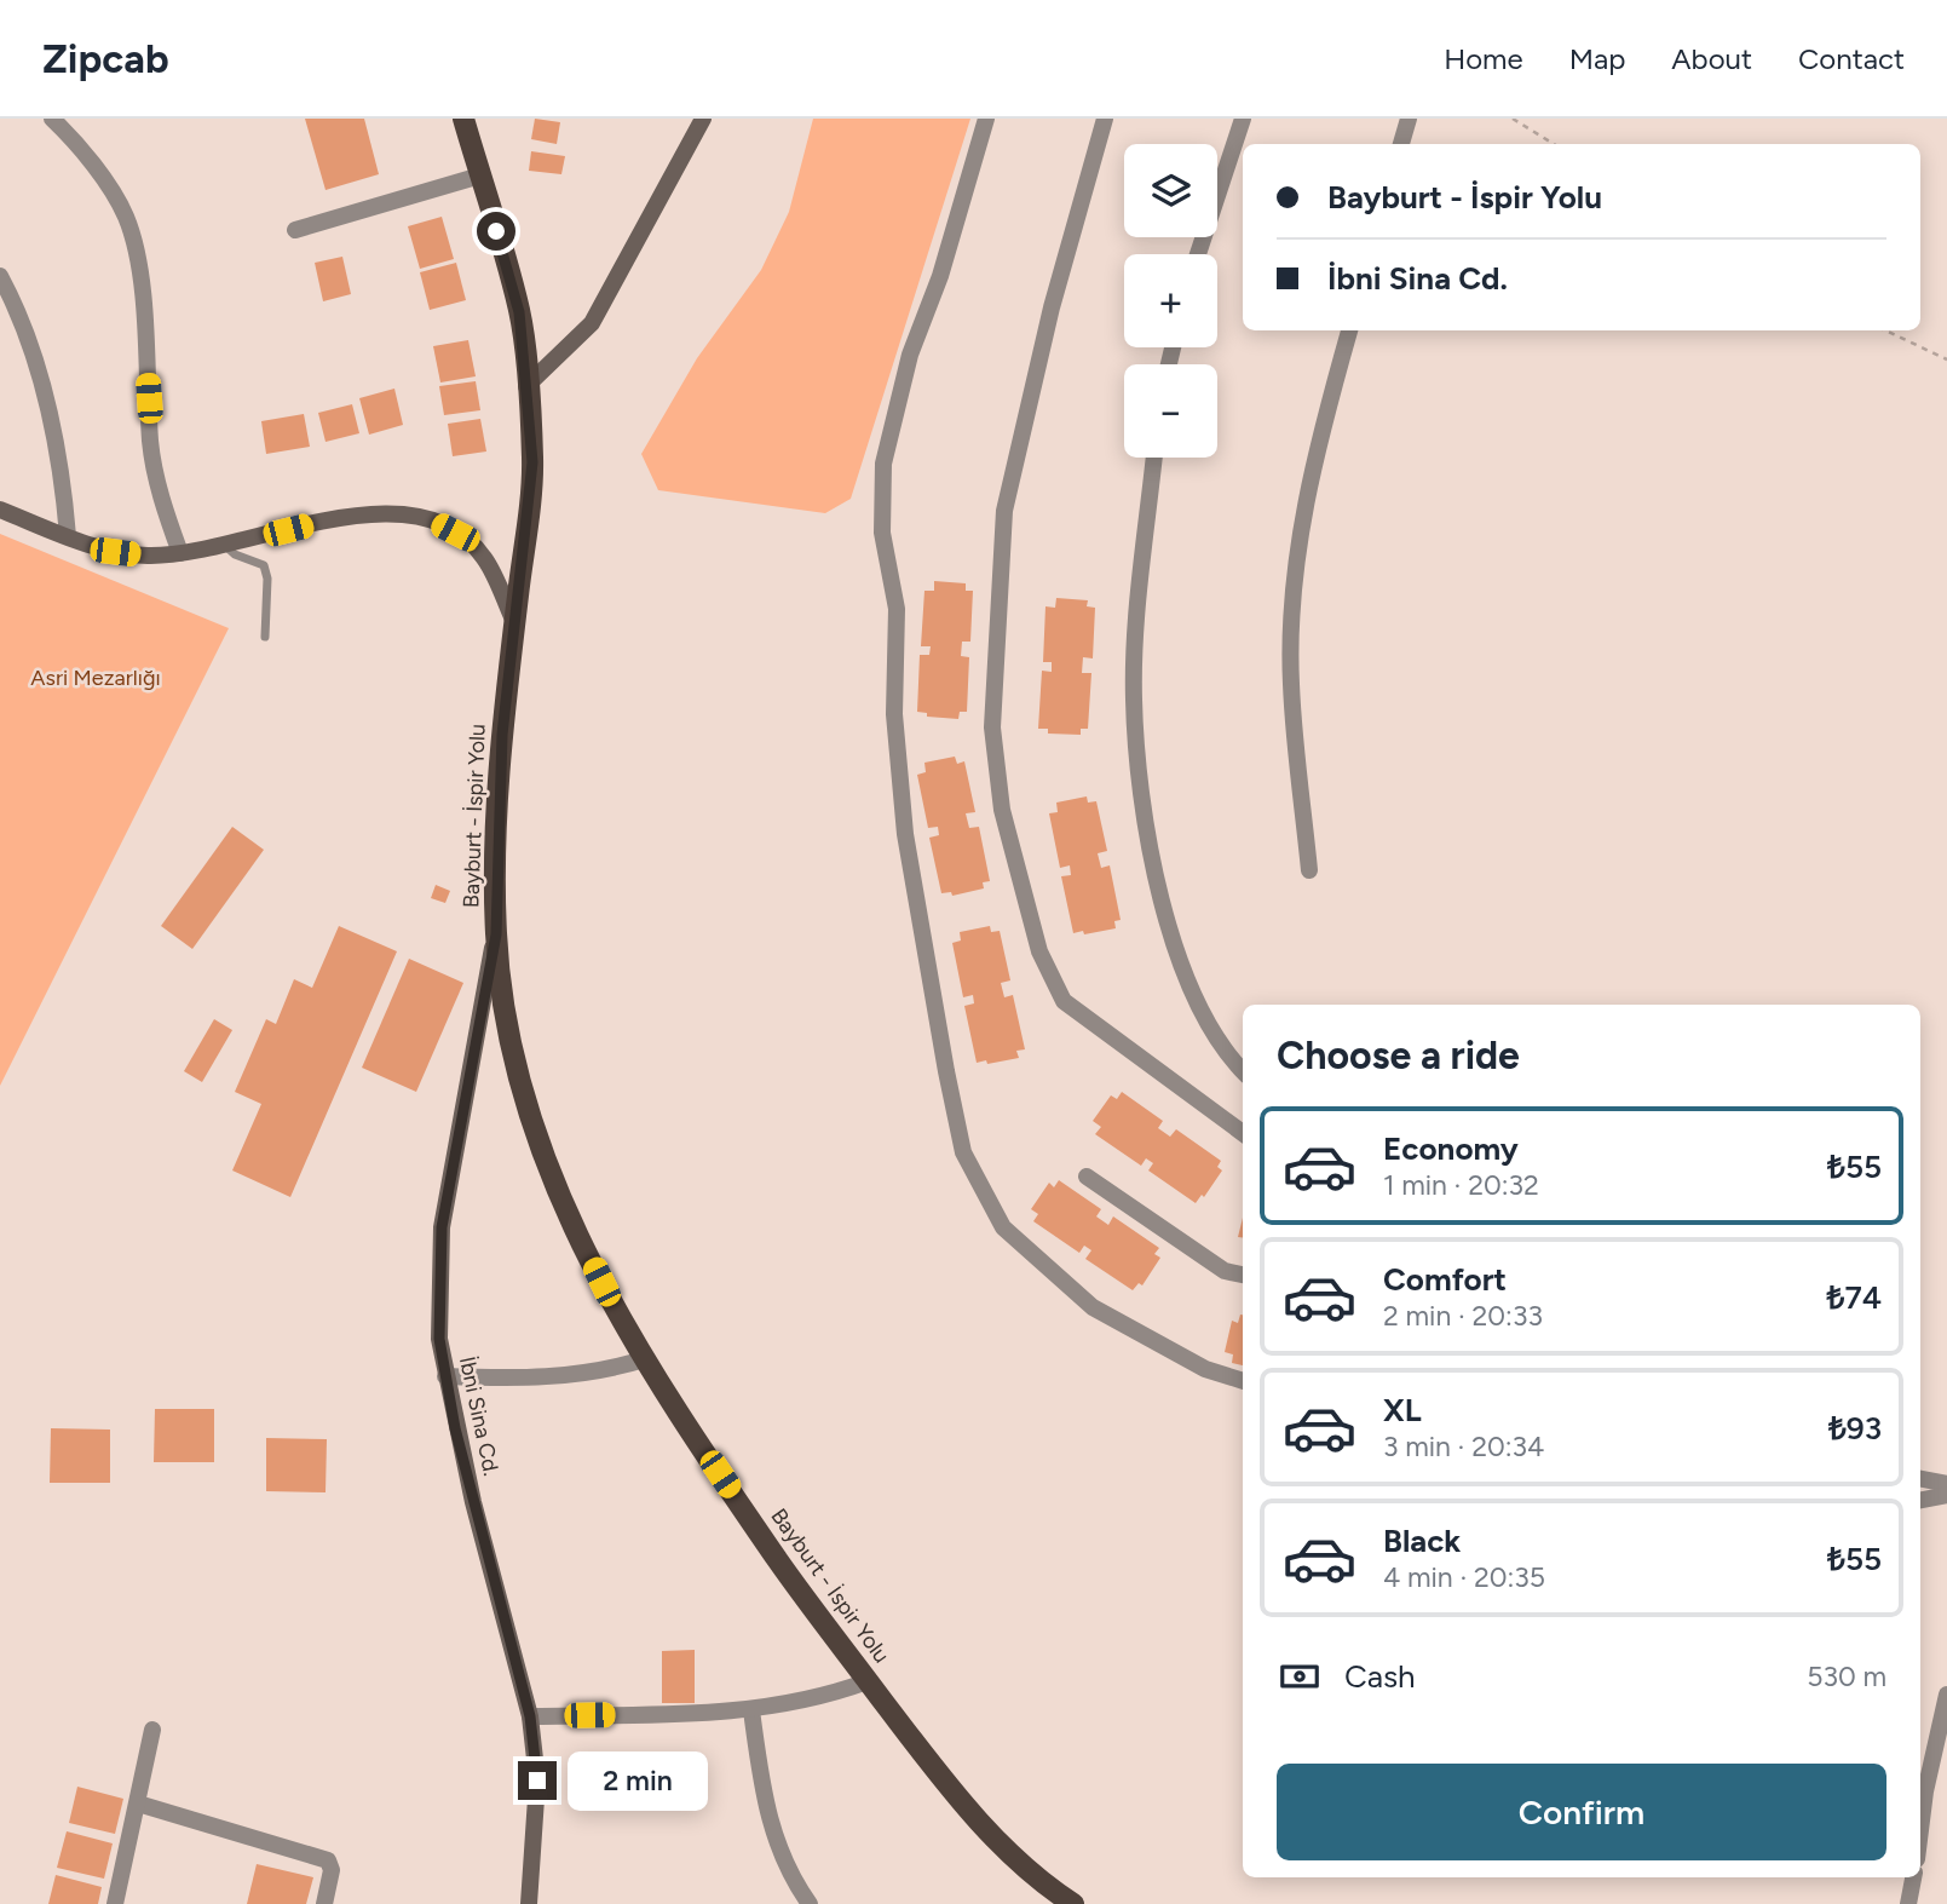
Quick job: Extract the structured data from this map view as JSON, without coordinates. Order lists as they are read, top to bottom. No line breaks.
{"streets":{"main road":["Bayburt - İspir Yolu","İbni Sina Cd."]},"crossings":[["Bayburt - İspir Yolu","İbni Sina Cd."]],"parks":["Asri Mezarlığı"],"page":{"header":"Zipcab","nav":["Home","Map","About","Contact"],"map_buttons":["+","−"],"banner":["Bayburt - İspir Yolu","İbni Sina Cd."],"heading":"Choose a ride","list":[{"name":"Economy","note":"1 min · 20:32","value":"₺55"},{"name":"Comfort","note":"2 min · 20:33","value":"₺74"},{"name":"XL","note":"3 min · 20:34","value":"₺93"},{"name":"Black","note":"4 min · 20:35","value":"₺55"}],"pay":["Cash","530 m"],"buttons":"Confirm","bubble":"2 min"}}
